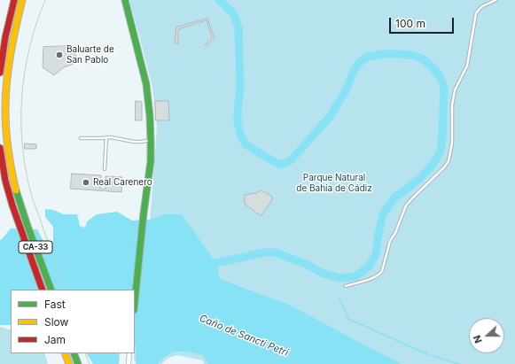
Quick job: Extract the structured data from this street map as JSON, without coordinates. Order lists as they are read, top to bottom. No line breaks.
{"streets":{"main road":["CA-33"]},"water":["Caño de Sancti Petri"],"parks":["Parque Natural de Bahía de Cádiz"],"places":["Baluarte de San Pablo","Real Carenero"],"legend":["Fast","Slow","Jam"],"scale_bar":"100 m","north":"left"}
